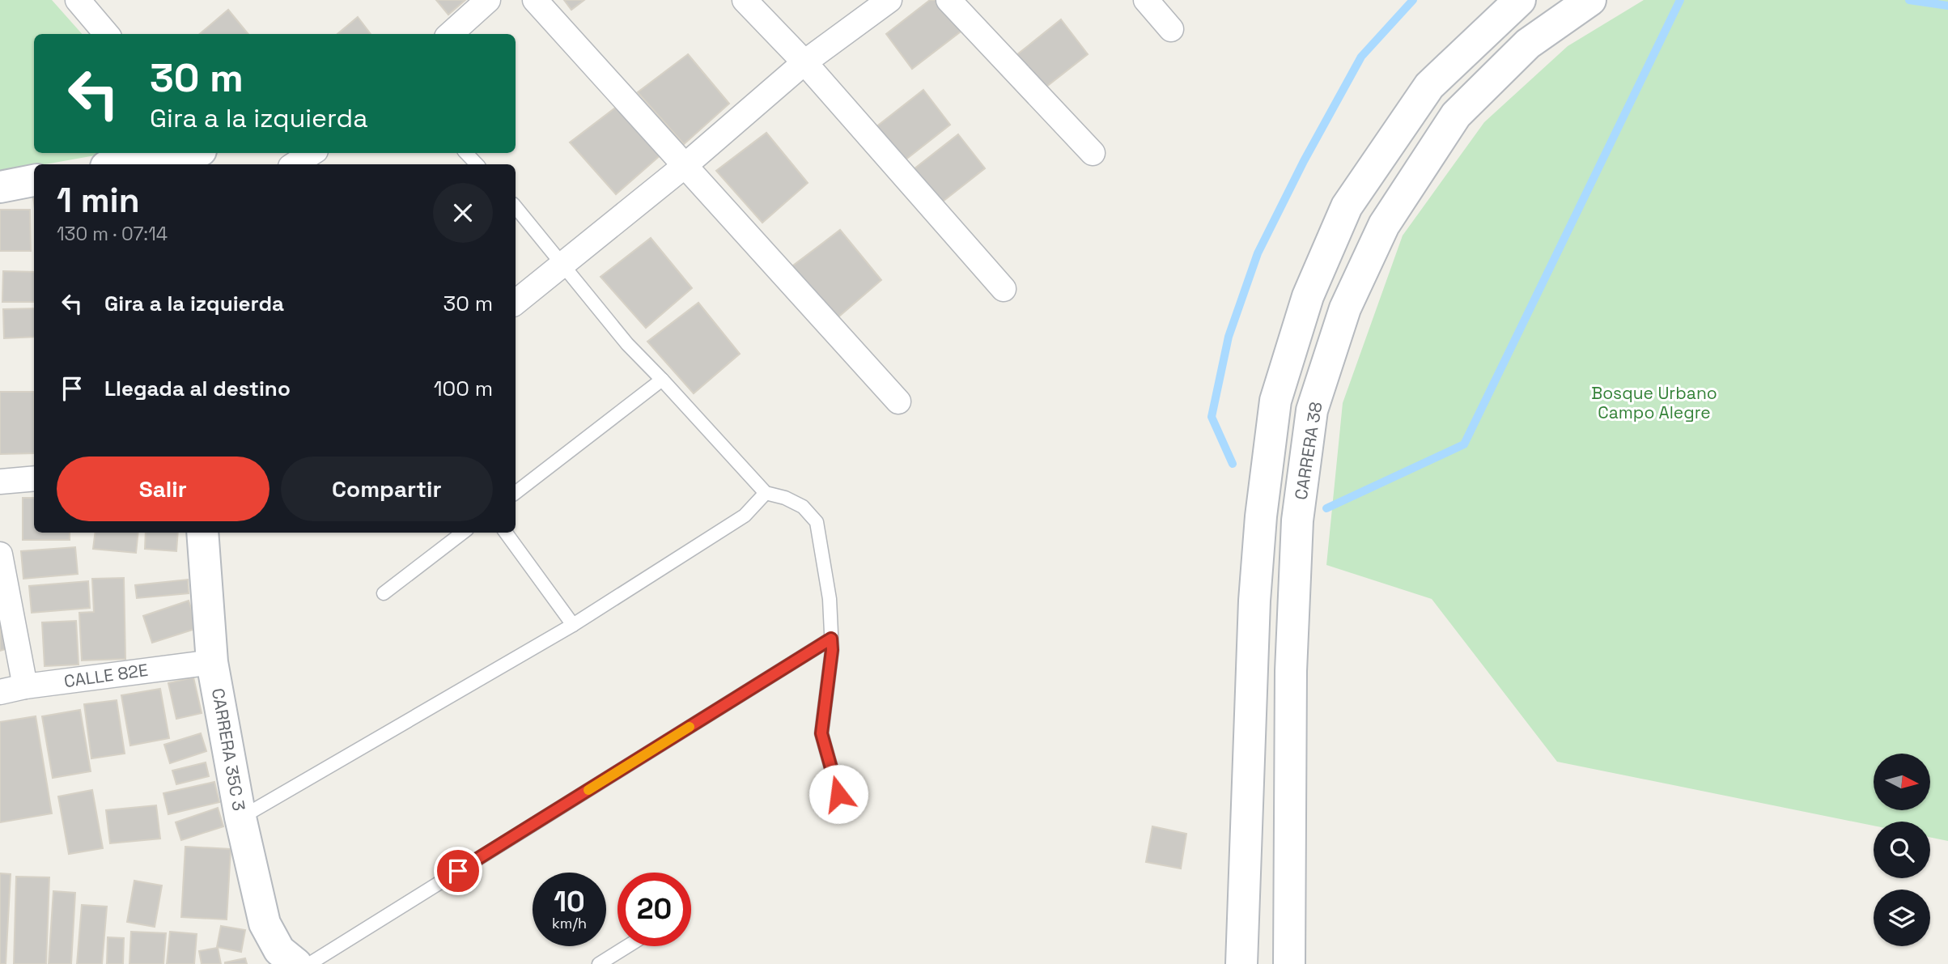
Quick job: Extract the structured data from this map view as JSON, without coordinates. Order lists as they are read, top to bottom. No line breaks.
{"streets":{"main road":["CARRERA 38","CARRERA 35C 3"],"street":["CALLE 82E"]},"crossings":[["CALLE 82E","CARRERA 35C 3"]],"parks":["Bosque Urbano Campo Alegre"],"north":"right","page":{"turn":["30 m","Gira a la izquierda"],"heading":["1 min","130 m · 07:14"],"list":[{"name":"Gira a la izquierda","value":"30 m"},{"name":"Llegada al destino","value":"100 m"}],"buttons":["Salir","Compartir"],"speed":"10 km/h","limit":"20"}}
